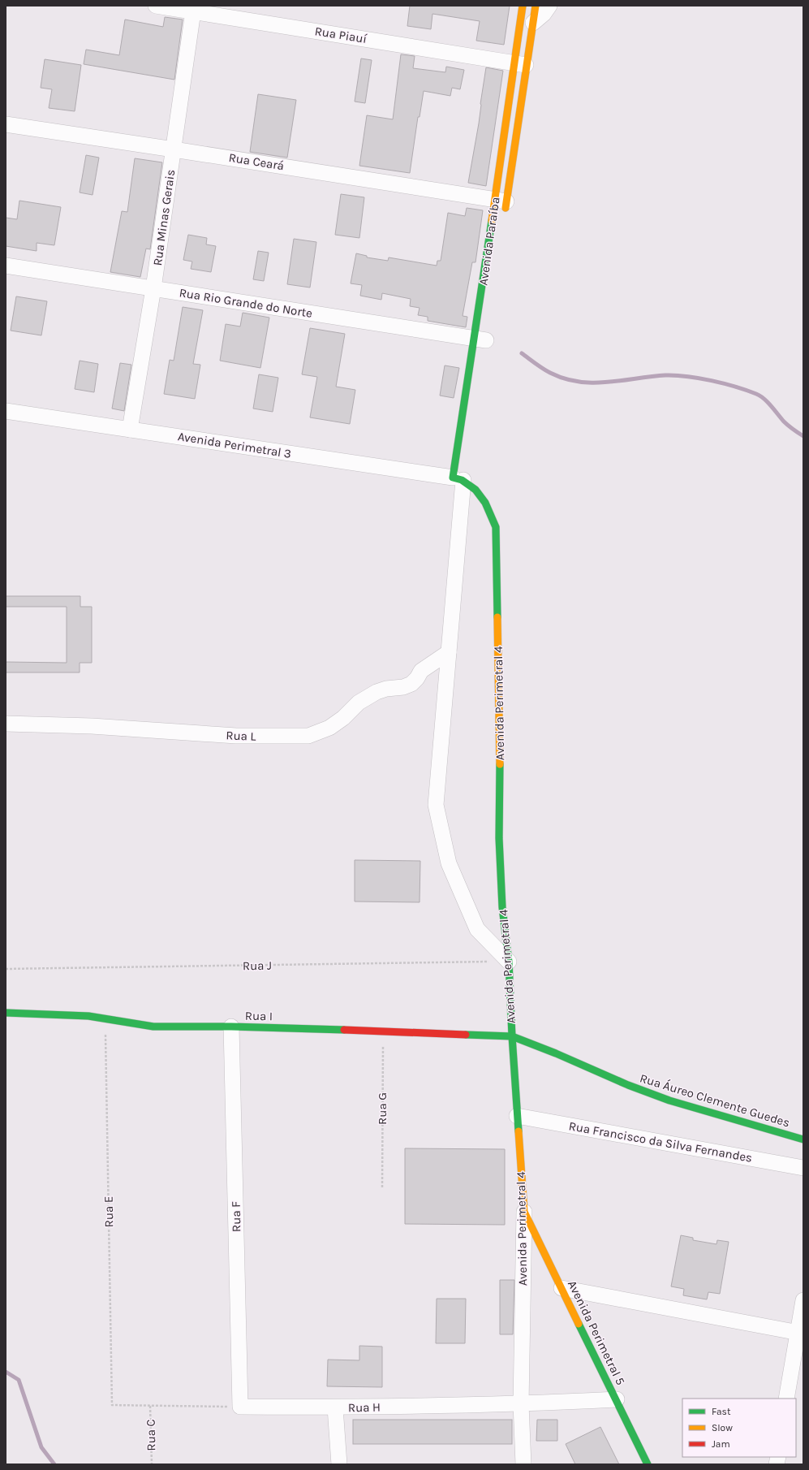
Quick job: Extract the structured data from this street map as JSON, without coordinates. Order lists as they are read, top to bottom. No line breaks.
{"streets":{"street":["Rua Piauí","Rua Ceará","Rua Minas Gerais","Avenida Paraíba","Rua Rio Grande do Norte","Avenida Perimetral 3","Avenida Perimetral 4","Rua L","Rua I","Rua Áureo Clemente Guedes","Rua Francisco da Silva Fernandes","Rua F","Avenida Perimetral 5","Rua H"],"path":["Rua J","Rua G","Rua E","Rua C"]},"crossings":[["Rua Piauí","Rua Minas Gerais"],["Rua Piauí","Avenida Paraíba"],["Rua Ceará","Rua Minas Gerais"],["Rua Ceará","Avenida Paraíba"],["Rua Minas Gerais","Rua Rio Grande do Norte"],["Rua Minas Gerais","Avenida Perimetral 3"],["Avenida Paraíba","Rua Rio Grande do Norte"],["Avenida Paraíba","Avenida Perimetral 3"],["Avenida Paraíba","Avenida Perimetral 4"],["Avenida Perimetral 3","Avenida Perimetral 4"],["Avenida Perimetral 4","Rua J"],["Avenida Perimetral 4","Rua I"],["Avenida Perimetral 4","Rua Áureo Clemente Guedes"],["Avenida Perimetral 4","Rua Francisco da Silva Fernandes"],["Avenida Perimetral 4","Avenida Perimetral 5"],["Avenida Perimetral 4","Rua H"],["Rua I","Rua Áureo Clemente Guedes"],["Rua I","Rua G"],["Rua I","Rua E"],["Rua I","Rua F"],["Rua E","Rua C"],["Rua F","Rua H"],["Avenida Perimetral 5","Rua H"]],"legend":["Fast","Slow","Jam"]}
